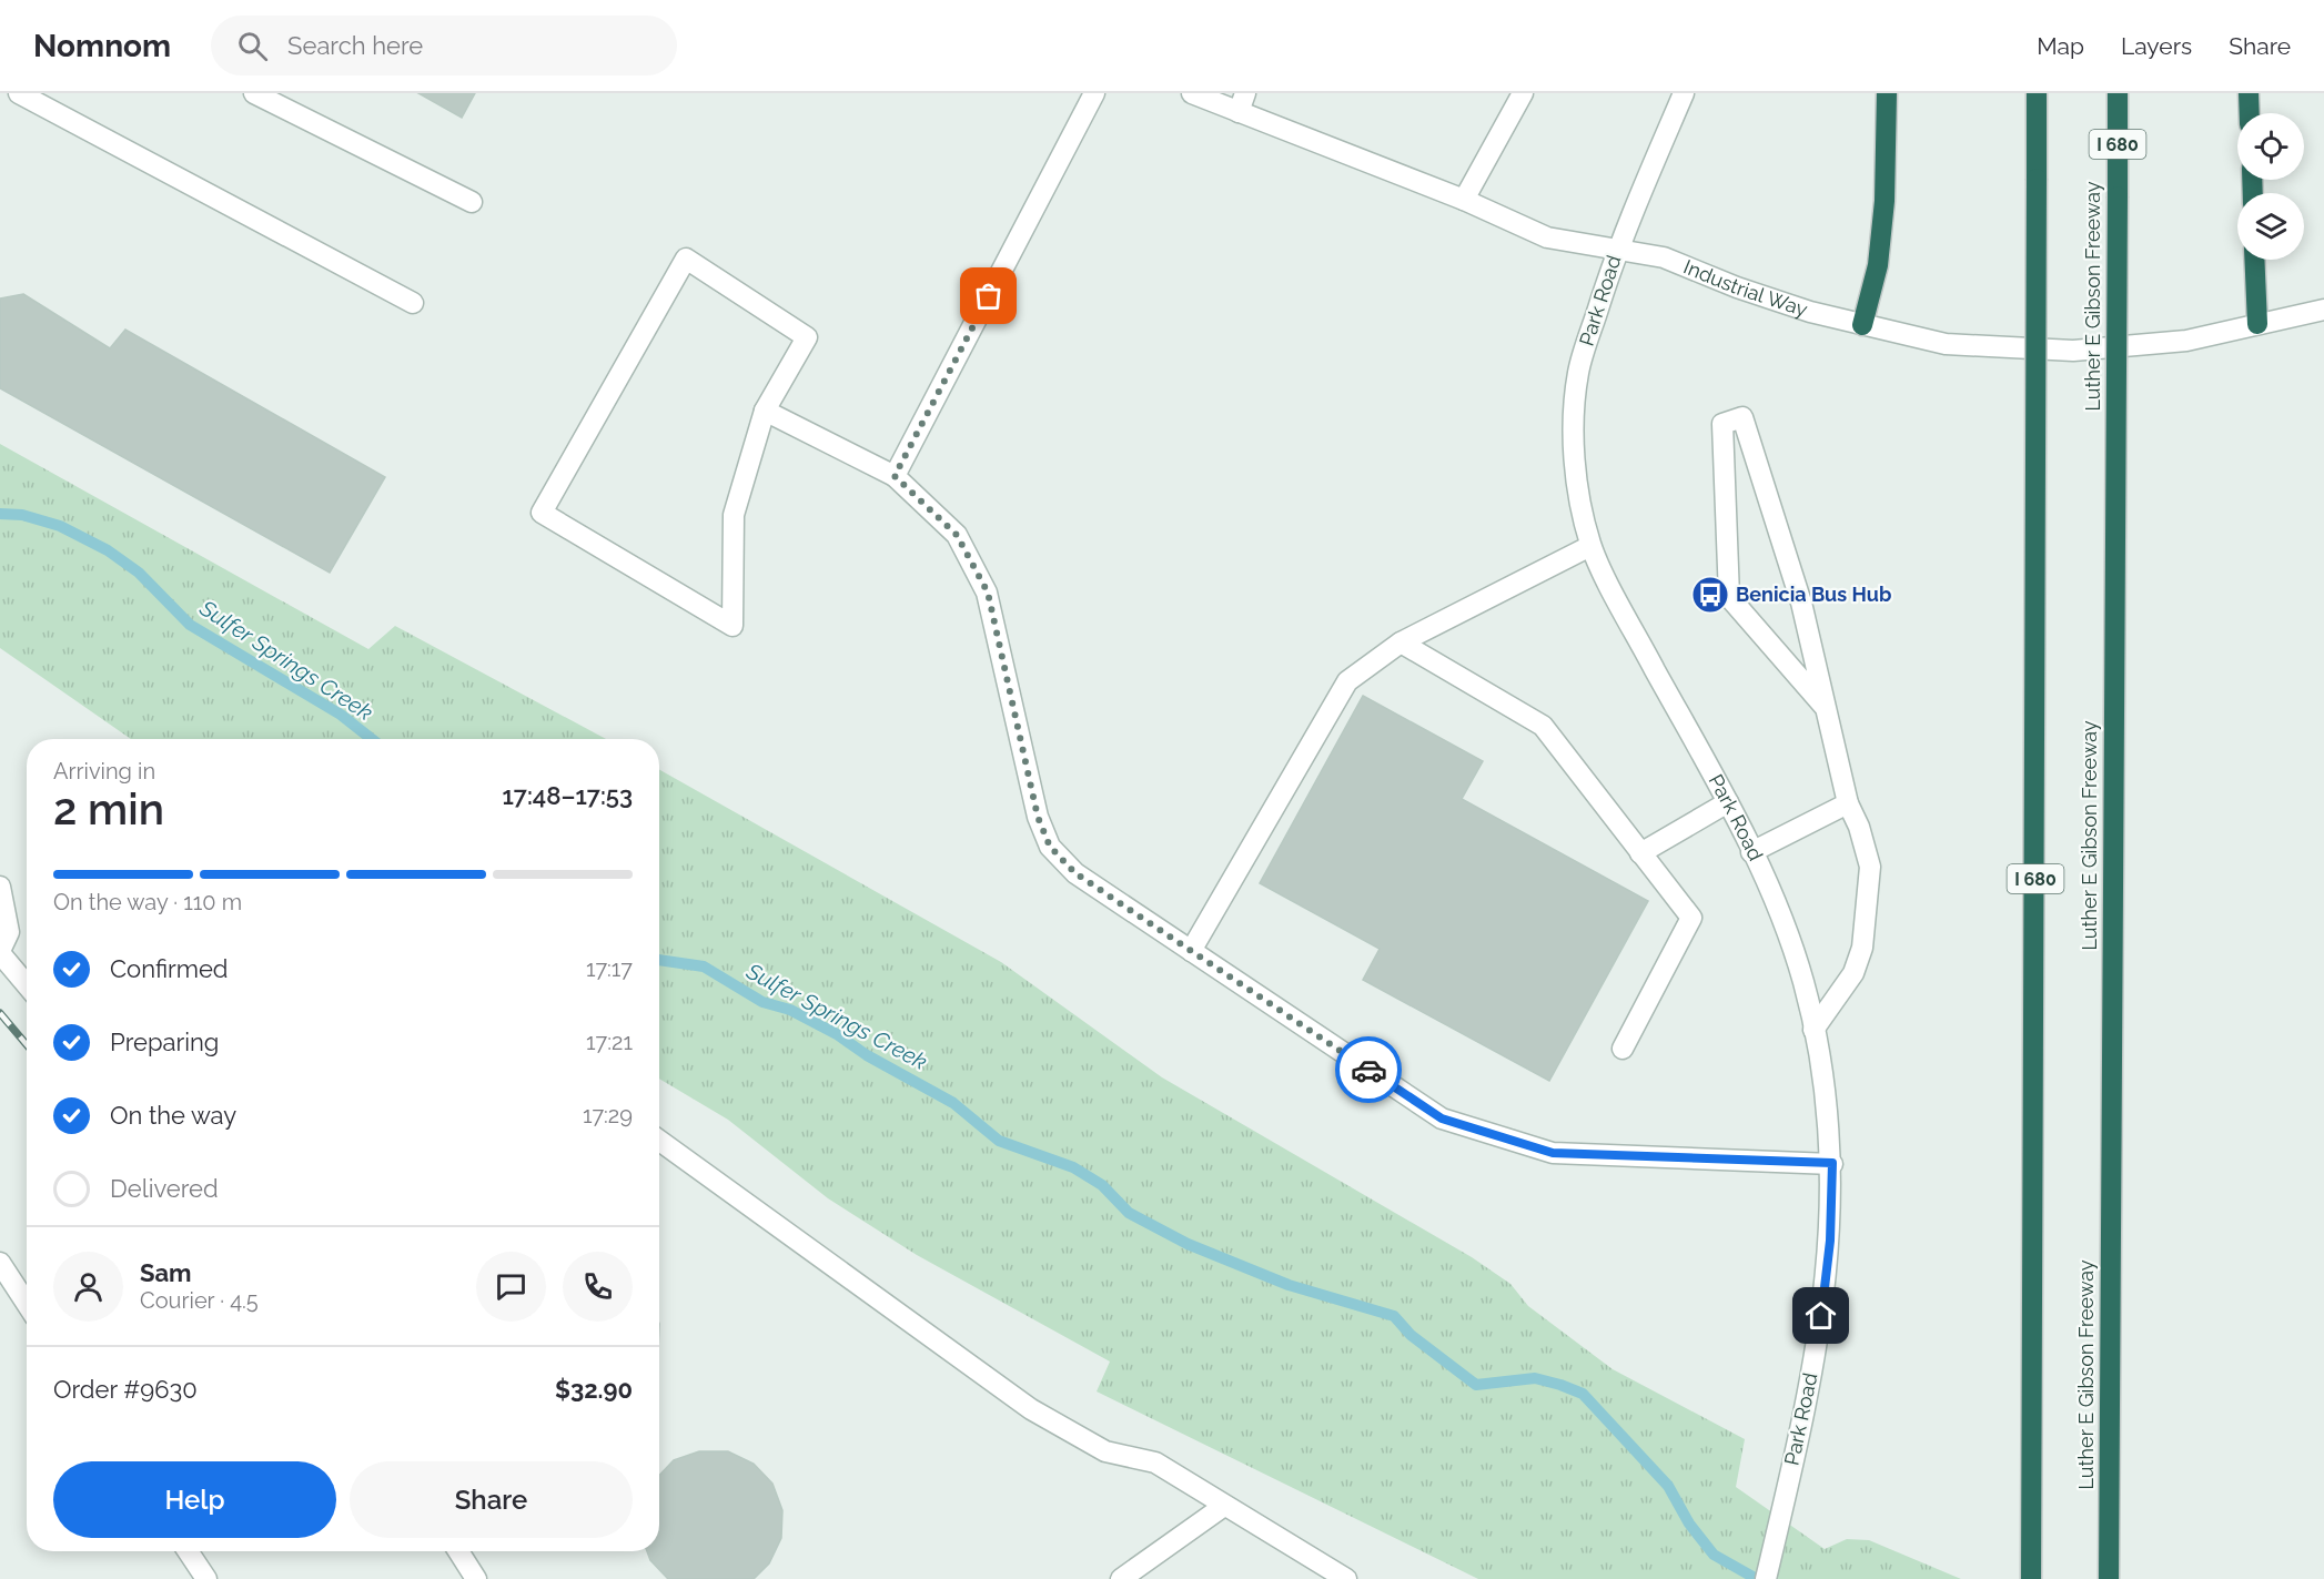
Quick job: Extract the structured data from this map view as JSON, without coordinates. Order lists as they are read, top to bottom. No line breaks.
{"streets":{"highway":["I 680","Luther E Gibson Freeway"],"street":["Industrial Way","Park Road"]},"crossings":[["Industrial Way","Park Road"]],"water":["Sulfer Springs Creek"],"places":{"bus stop":["Benicia Bus Hub"]},"page":{"header":"Nomnom","search":"Search here","nav":["Map","Layers","Share"],"heading":["2 min","Arriving in","17:48–17:53"],"panel":["Sam","Courier · 4.5","Order #9630","$32.90"],"bar":"On the way · 110 m","list":[["Confirmed","17:17"],["Preparing","17:21"],["On the way","17:29"],"Delivered"],"buttons":["Help","Share"]}}
